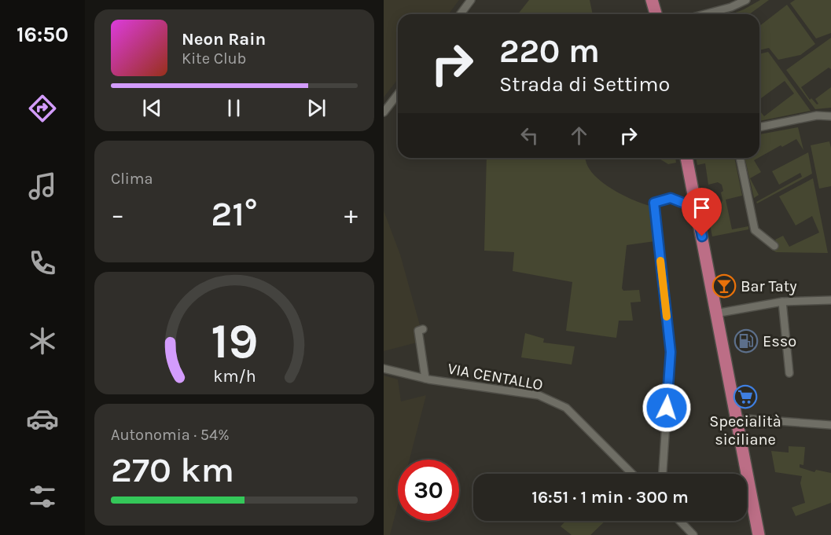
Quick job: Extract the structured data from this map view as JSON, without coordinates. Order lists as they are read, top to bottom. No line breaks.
{"streets":{"street":["VIA CENTALLO"]},"places":{"bar":["Bar Taty"],"fuel station":["Esso"],"supermarket":["Specialità siciliane"]},"page":{"tabs":"16:50","turn":["220 m","Strada di Settimo"],"song":["Neon Rain","Kite Club"],"tile":["Clima",["Autonomia · 54%","270 km"]],"heat":["−","21°","+"],"limit":"30","trip":"16:51 · 1 min · 300 m","gauge":["19","km/h"]}}
